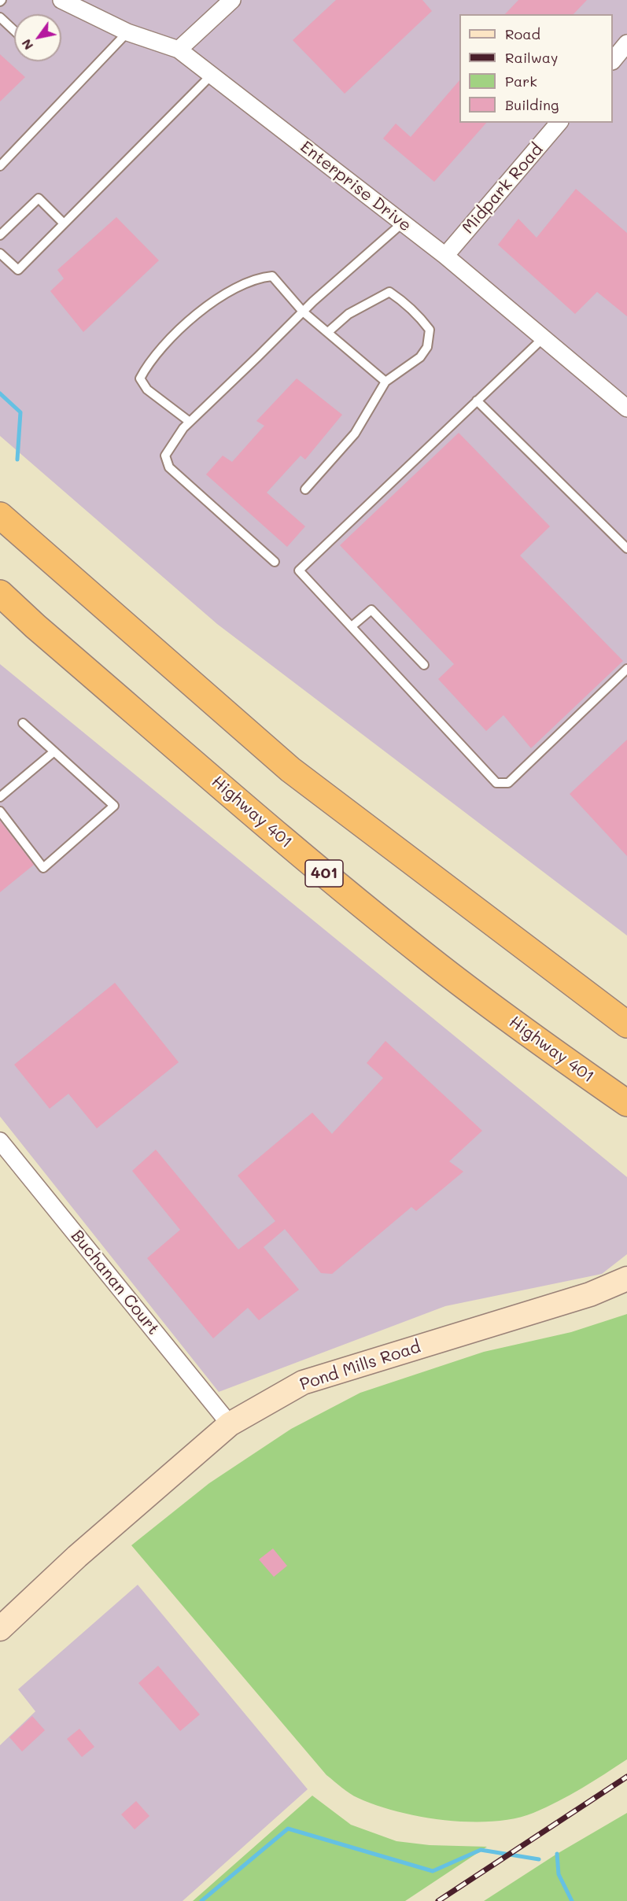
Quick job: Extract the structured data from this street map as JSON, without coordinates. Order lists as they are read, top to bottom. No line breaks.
{"streets":{"highway":["Highway 401","401"],"main road":["Pond Mills Road"],"street":["Enterprise Drive","Midpark Road","Buchanan Court"]},"crossings":[["Enterprise Drive","Midpark Road"],["Buchanan Court","Pond Mills Road"]],"legend":["Road","Railway","Park","Building"],"north":"bottom left"}
